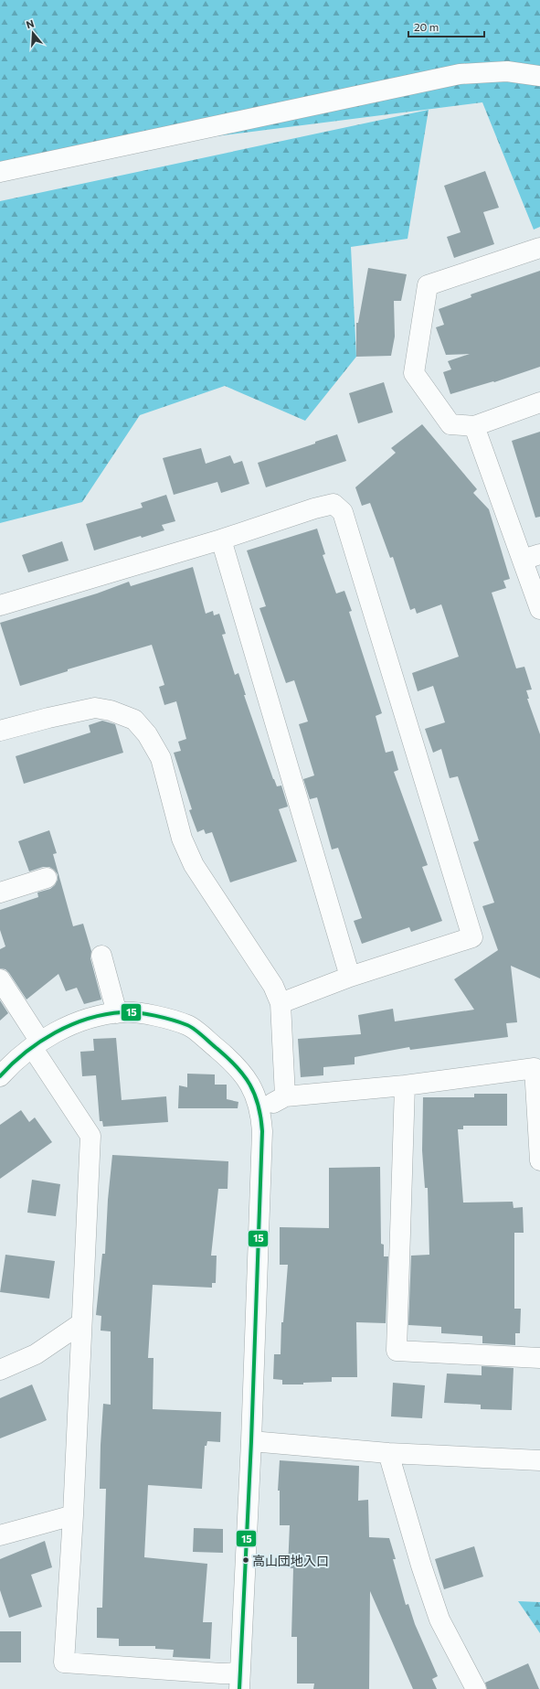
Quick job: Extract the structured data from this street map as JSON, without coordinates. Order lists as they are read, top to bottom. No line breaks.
{"places":["高山団地入口"],"lines":["transit line 15"],"scale_bar":"20 m","north":"top"}
